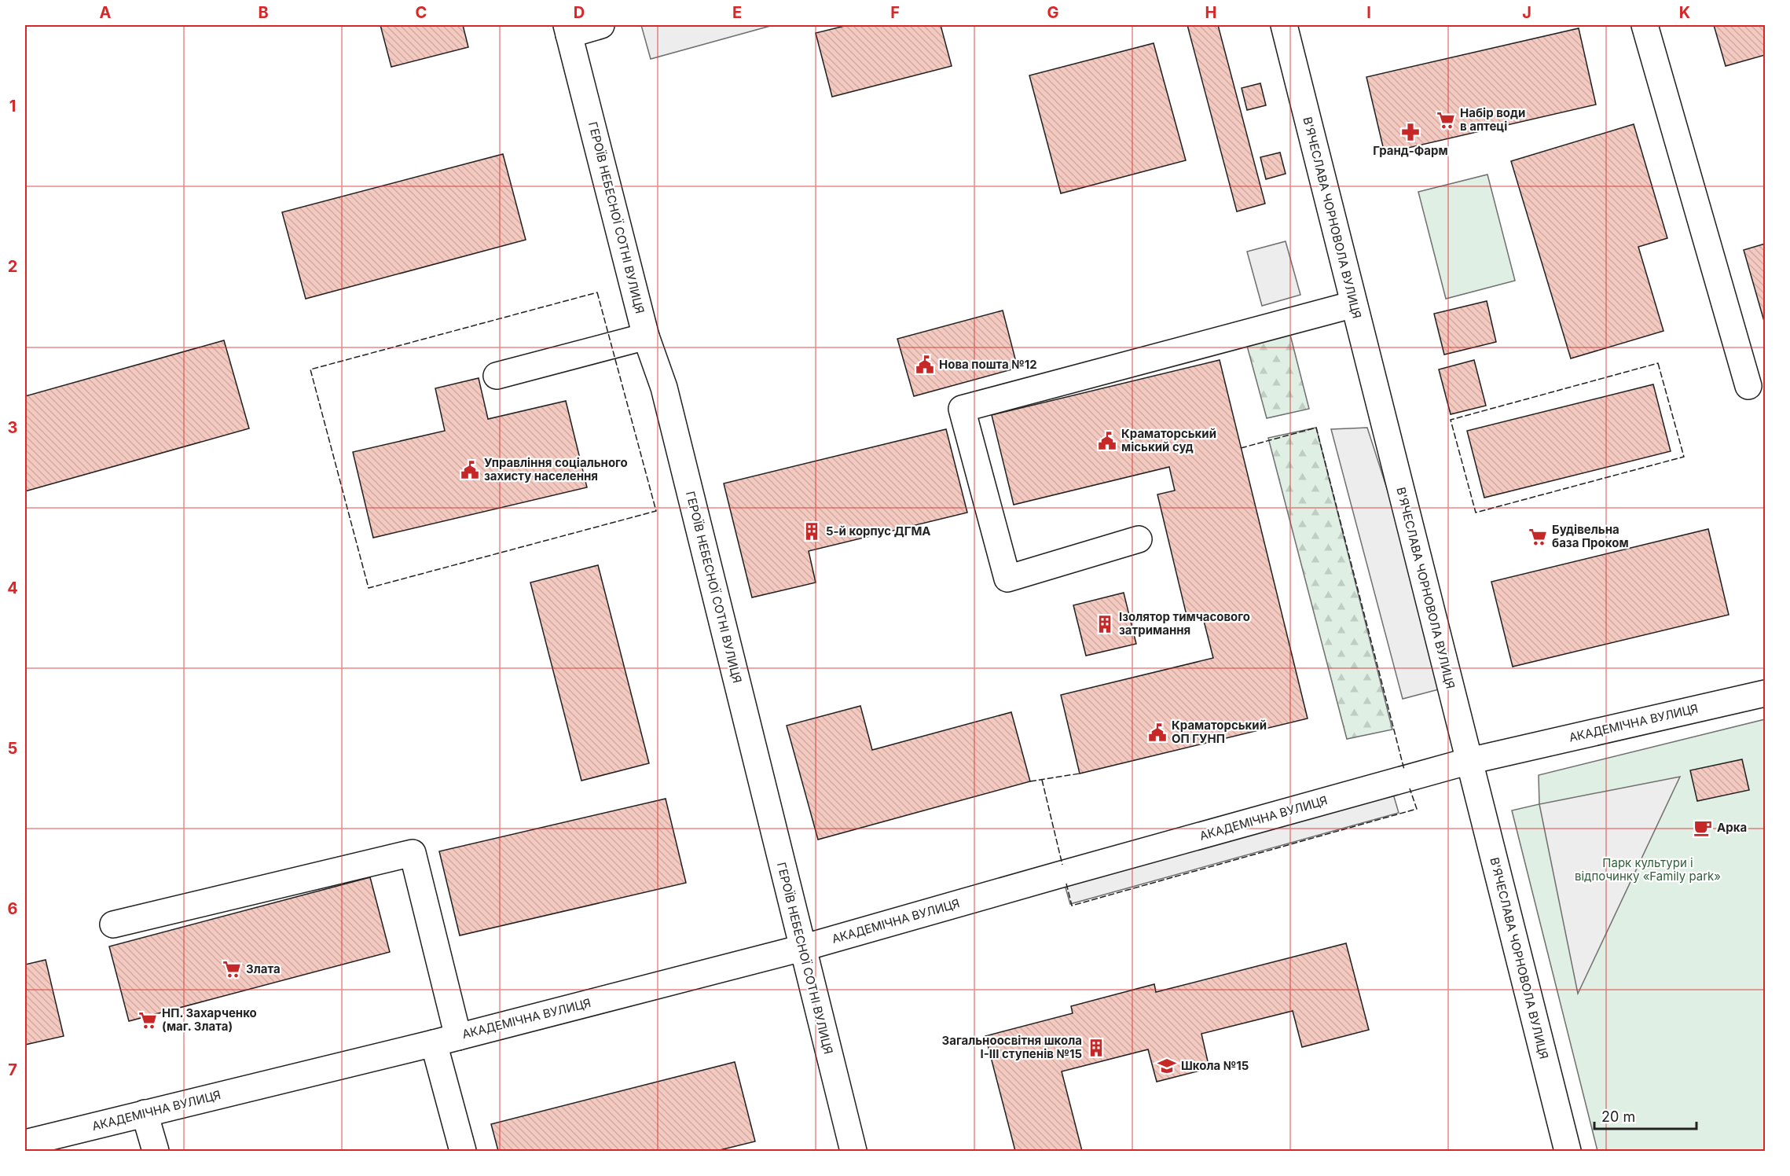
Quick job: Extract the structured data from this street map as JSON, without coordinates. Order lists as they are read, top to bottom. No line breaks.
{"streets":{"street":["ГЕРОЇВ НЕБЕСНОЇ СОТНІ ВУЛИЦЯ","В'ЯЧЕСЛАВА ЧОРНОВОЛА ВУЛИЦЯ","АКАДЕМІЧНА ВУЛИЦЯ"]},"crossings":[["ГЕРОЇВ НЕБЕСНОЇ СОТНІ ВУЛИЦЯ","АКАДЕМІЧНА ВУЛИЦЯ"],["В'ЯЧЕСЛАВА ЧОРНОВОЛА ВУЛИЦЯ","АКАДЕМІЧНА ВУЛИЦЯ"]],"parks":["Парк культури і відпочинку «Family park»"],"places":{"supermarket":["Набір води в аптеці","Будівельна база Проком","Злата","НП. Захарченко (маг. Злата)"],"pharmacy":["Гранд-Фарм"],"public building":["Нова пошта №12","Краматорський міський суд","Управління соціального захисту населення","Краматорський ОП ГУНП"],"building":["5-й корпус ДГМА","Ізолятор тимчасового затримання","Загальноосвітня школа І-ІІІ ступенів №15"],"cafe":["Арка"],"school or university":["Школа №15"]},"scale_bar":"20 m","grid":{"columns":["A","B","C","D","E","F","G","H","I","J","K"],"rows":["1","2","3","4","5","6","7"]}}
